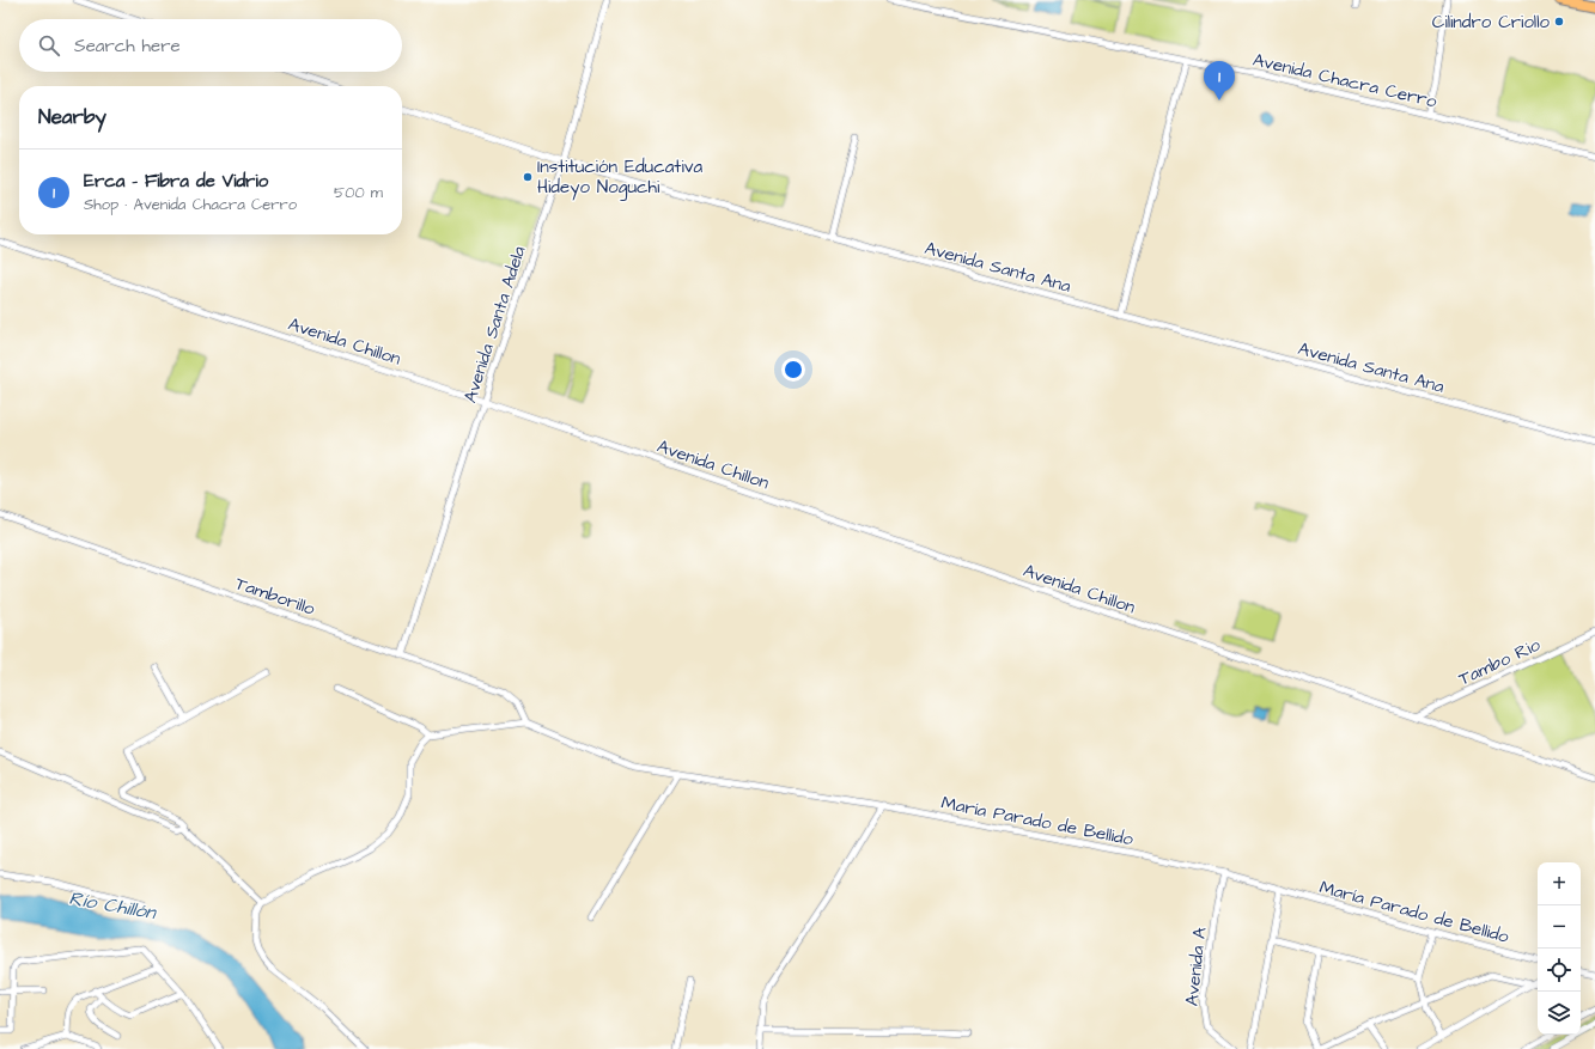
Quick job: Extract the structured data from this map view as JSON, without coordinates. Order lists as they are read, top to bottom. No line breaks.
{"streets":{"street":["Avenida Chacra Cerro","Avenida Santa Ana","Avenida Santa Adela","Avenida Chillon","Tamborillo","Tambo Rio","María Parado de Bellido","Avenida A"]},"crossings":[["Avenida Santa Ana","Avenida Santa Adela"],["Avenida Santa Adela","Avenida Chillon"],["Avenida Santa Adela","Tamborillo"],["Avenida Chillon","Tambo Rio"],["Tamborillo","María Parado de Bellido"],["María Parado de Bellido","Avenida A"]],"water":["Río Chillón"],"places":["Cilindro Criollo","Institución Educativa Hideyo Noguchi"],"page":{"search":"Search here","pins":"1","heading":"Nearby","list":[{"mark":"1","name":"Erca - Fibra de Vidrio","note":"Shop · Avenida Chacra Cerro","value":"500 m"}],"map_buttons":["+","−"]}}
